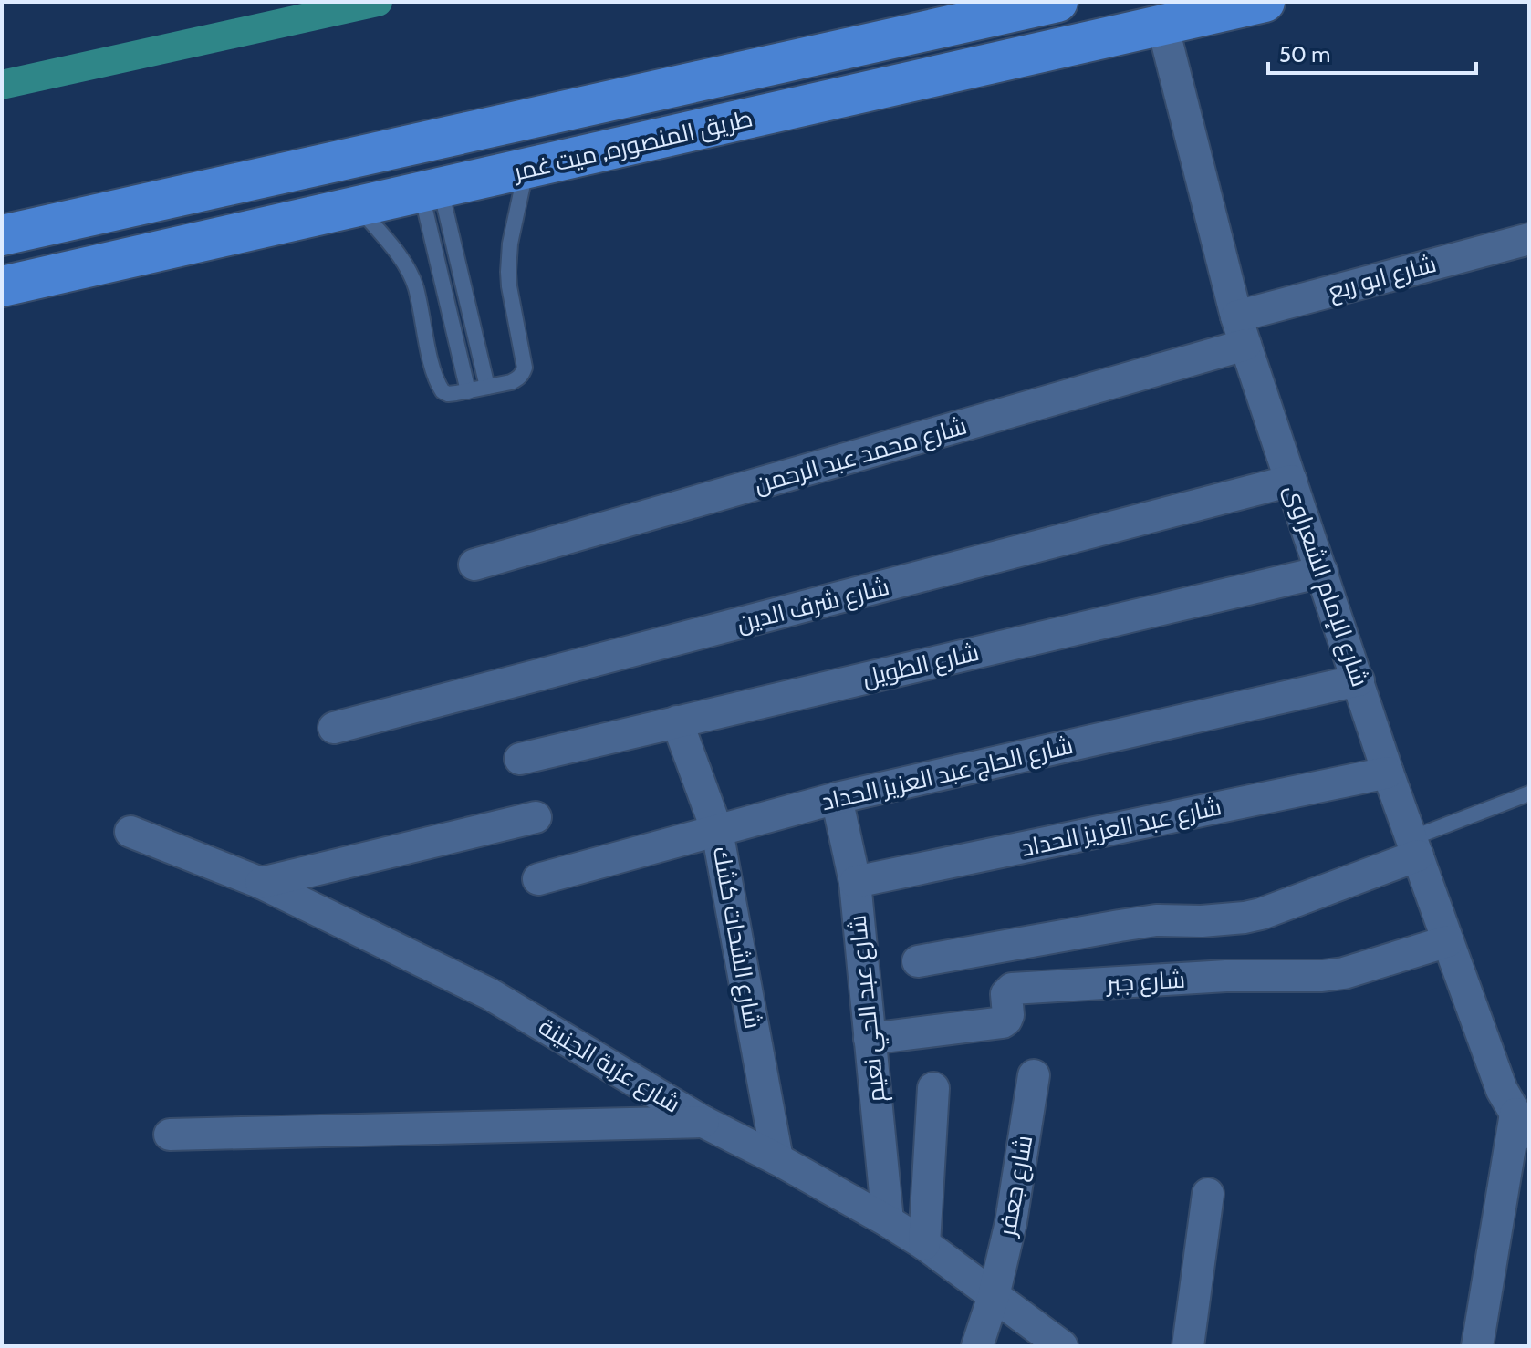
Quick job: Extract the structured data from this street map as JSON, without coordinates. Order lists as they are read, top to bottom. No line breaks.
{"streets":{"highway":["طريق المنصوره, ميت غمر"],"street":["شارع ابو ربع","شارع محمد عبد الرحمن","شارع الإمام الشعراوى","شارع شرف الدين","شارع الطويل","شارع الحاج عبد العزيز الحداد","شارع عبد العزيز الحداد","شارع الشحات كشك","شارع جبر","شارع عبد الحي نعيم","شارع عزبة الجنينة","شارع جعفر"]},"crossings":[["طريق المنصوره, ميت غمر","شارع الإمام الشعراوى"],["شارع ابو ربع","شارع محمد عبد الرحمن"],["شارع ابو ربع","شارع الإمام الشعراوى"],["شارع محمد عبد الرحمن","شارع الإمام الشعراوى"],["شارع الإمام الشعراوى","شارع شرف الدين"],["شارع الإمام الشعراوى","شارع الطويل"],["شارع الإمام الشعراوى","شارع الحاج عبد العزيز الحداد"],["شارع الإمام الشعراوى","شارع عبد العزيز الحداد"],["شارع الإمام الشعراوى","شارع جبر"],["شارع الطويل","شارع الشحات كشك"],["شارع الحاج عبد العزيز الحداد","شارع الشحات كشك"],["شارع الحاج عبد العزيز الحداد","شارع عبد الحي نعيم"],["شارع عبد العزيز الحداد","شارع عبد الحي نعيم"],["شارع الشحات كشك","شارع عزبة الجنينة"],["شارع جبر","شارع عبد الحي نعيم"],["شارع عبد الحي نعيم","شارع عزبة الجنينة"],["شارع عزبة الجنينة","شارع جعفر"]],"scale_bar":"50 m"}
